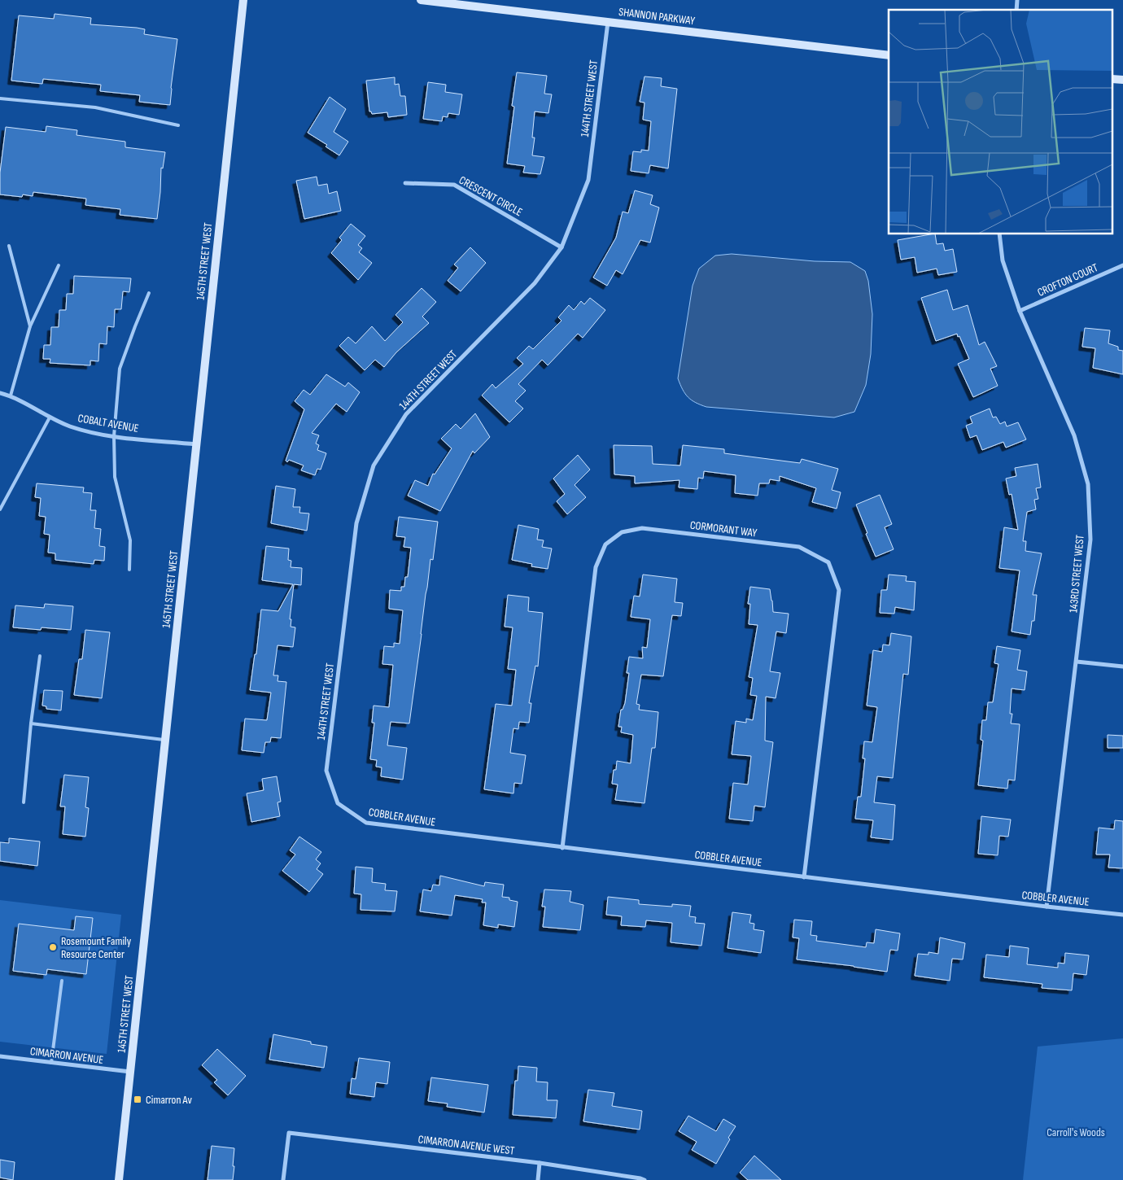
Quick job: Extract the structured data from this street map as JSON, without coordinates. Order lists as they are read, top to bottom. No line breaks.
{"streets":{"street":["SHANNON PARKWAY","144TH STREET WEST","CRESCENT CIRCLE","145TH STREET WEST","CROFTON COURT","COBALT AVENUE","CORMORANT WAY","143RD STREET WEST","COBBLER AVENUE","CIMARRON AVENUE","CIMARRON AVENUE WEST"]},"crossings":[["SHANNON PARKWAY","144TH STREET WEST"],["144TH STREET WEST","CRESCENT CIRCLE"],["144TH STREET WEST","COBBLER AVENUE"],["145TH STREET WEST","COBALT AVENUE"],["145TH STREET WEST","CIMARRON AVENUE"],["CROFTON COURT","143RD STREET WEST"],["CORMORANT WAY","COBBLER AVENUE"],["143RD STREET WEST","COBBLER AVENUE"]],"parks":["Carroll's Woods"],"places":{"other":["Rosemount Family Resource Center"],"transit":["Cimarron Av"]}}
